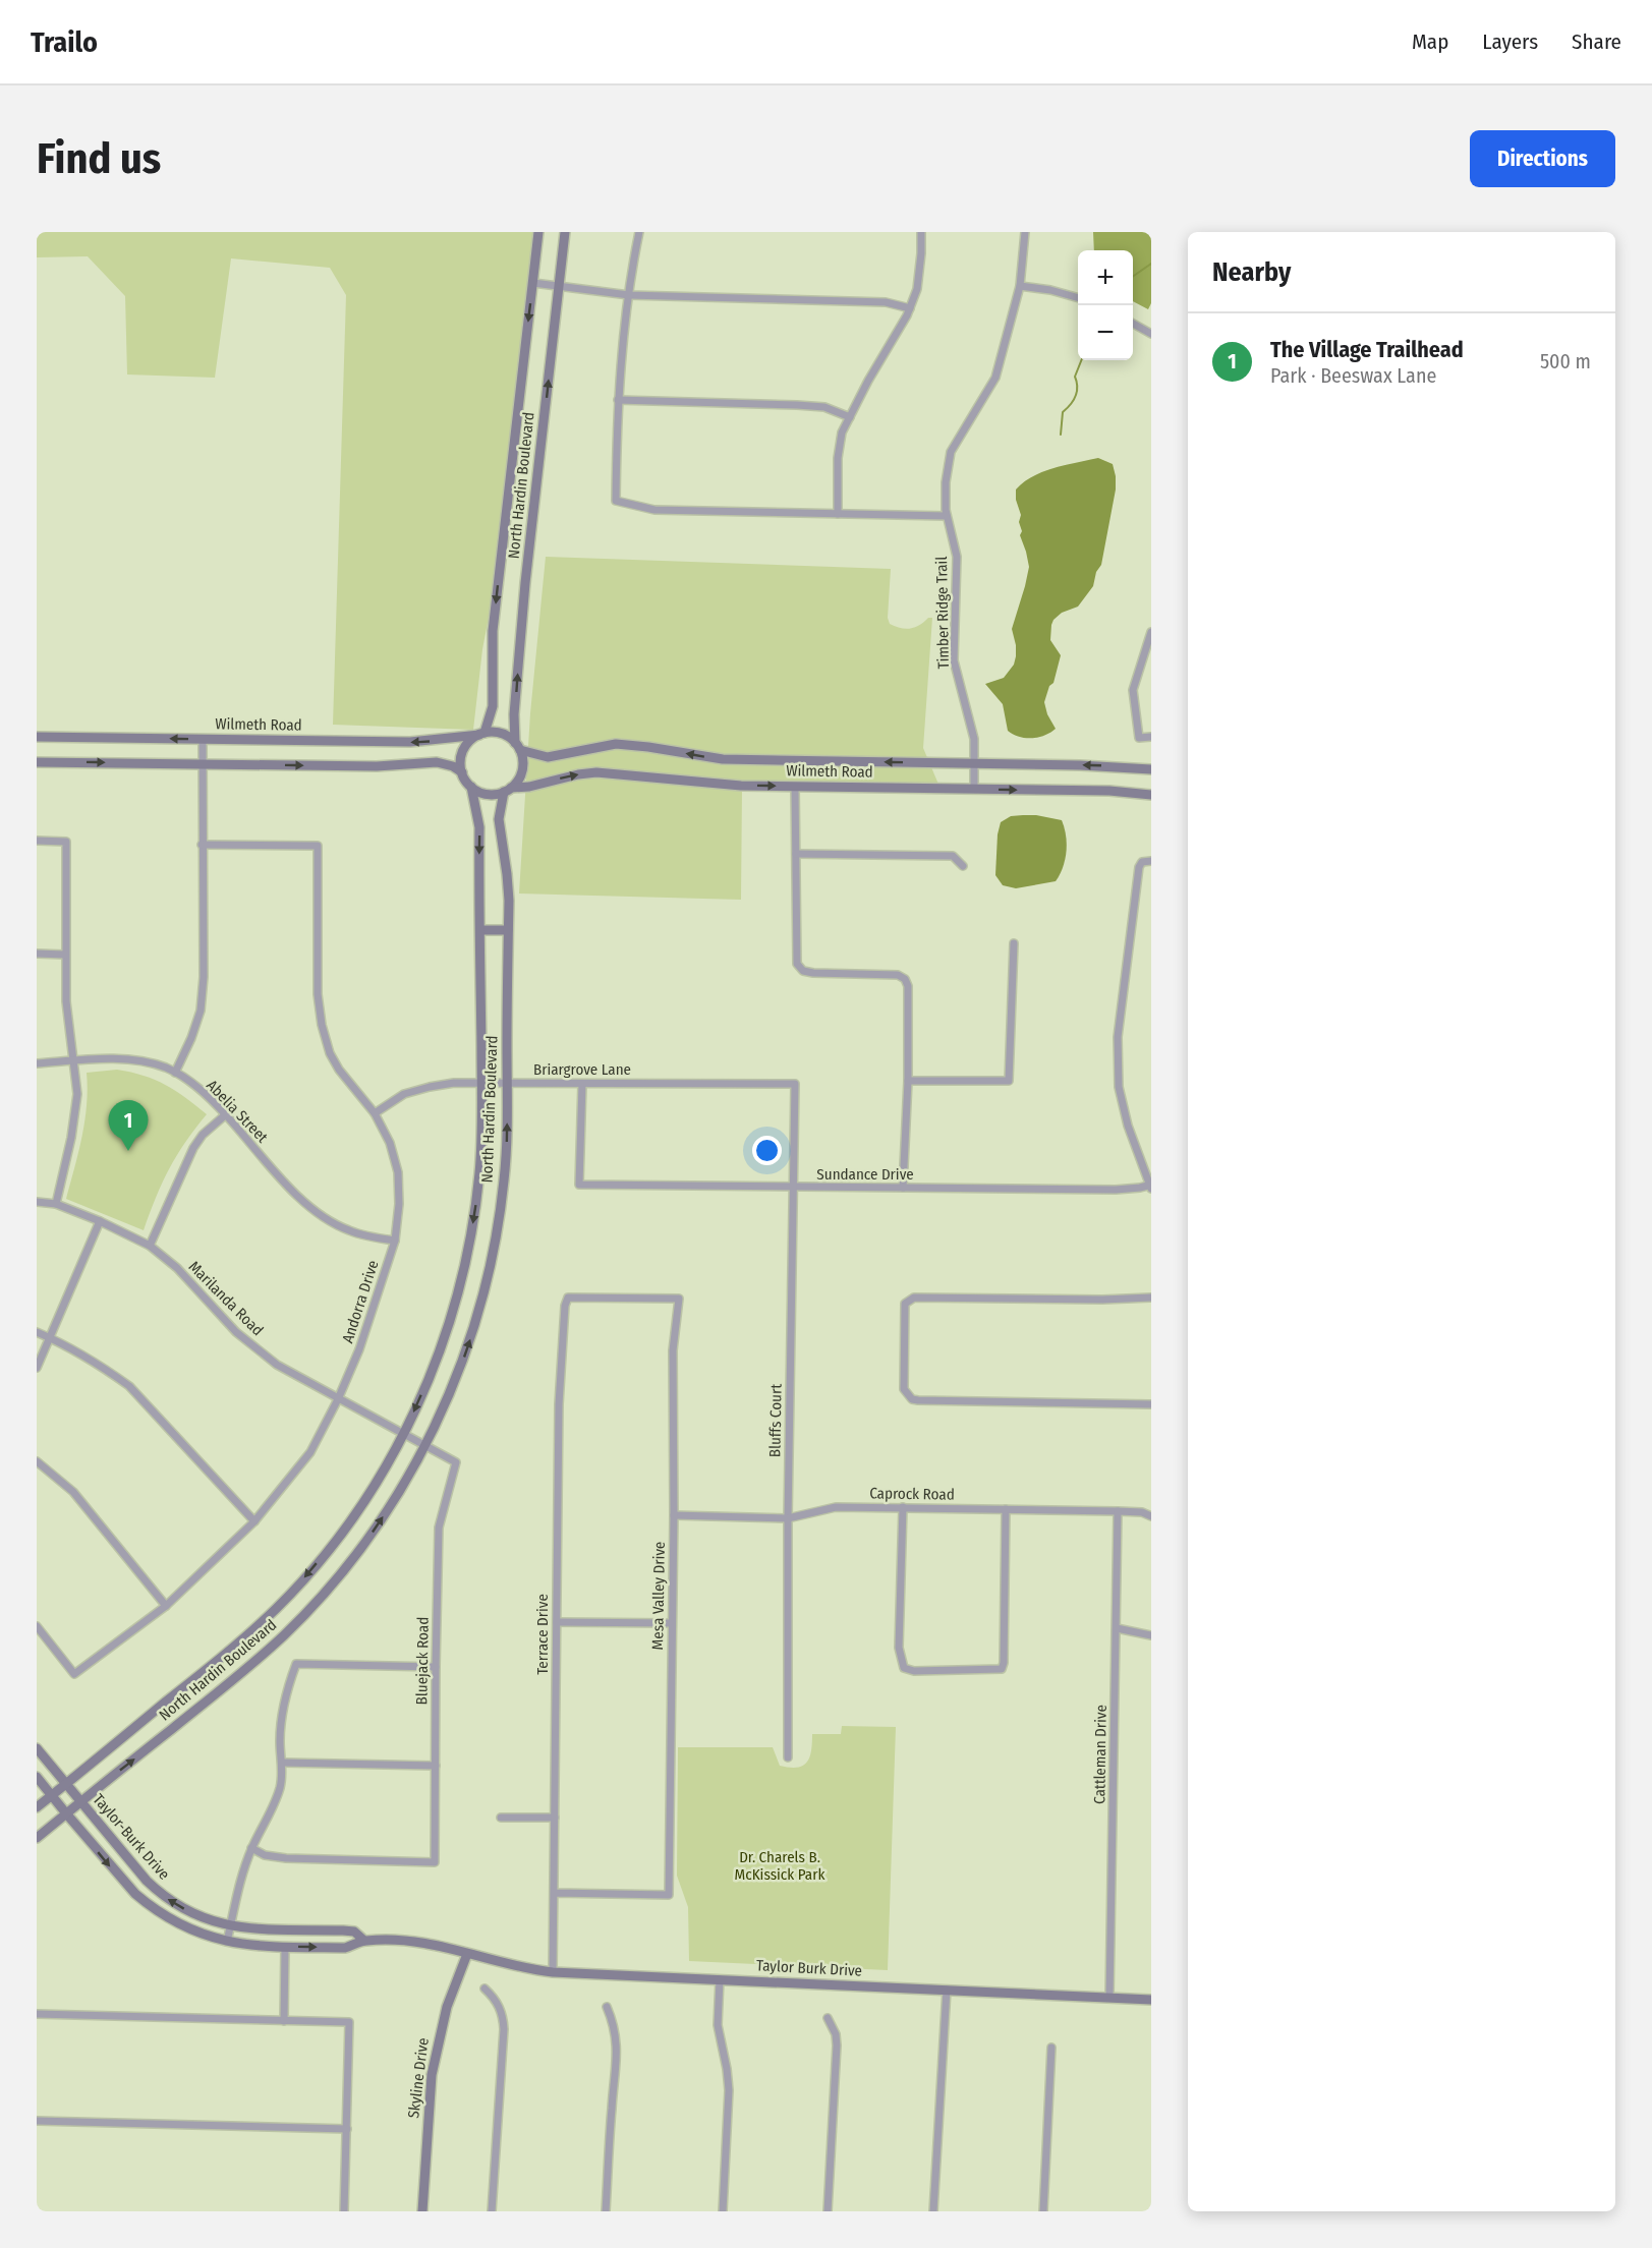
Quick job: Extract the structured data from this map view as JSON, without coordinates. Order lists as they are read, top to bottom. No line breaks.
{"streets":{"main road":["North Hardin Boulevard","Wilmeth Road","Taylor-Burk Drive","Taylor Burk Drive","Skyline Drive"],"street":["Timber Ridge Trail","Briargrove Lane","Abelia Street","Sundance Drive","Marilanda Road","Andorra Drive","Bluffs Court","Caprock Road","Mesa Valley Drive","Terrace Drive","Bluejack Road","Cattleman Drive"]},"crossings":[["North Hardin Boulevard","Wilmeth Road"],["North Hardin Boulevard","Briargrove Lane"],["North Hardin Boulevard","Marilanda Road"],["North Hardin Boulevard","Taylor-Burk Drive"],["Timber Ridge Trail","Wilmeth Road"],["Briargrove Lane","Sundance Drive"],["Briargrove Lane","Andorra Drive"],["Briargrove Lane","Bluffs Court"],["Abelia Street","Andorra Drive"],["Sundance Drive","Bluffs Court"],["Marilanda Road","Andorra Drive"],["Marilanda Road","Bluejack Road"],["Bluffs Court","Caprock Road"],["Caprock Road","Mesa Valley Drive"],["Caprock Road","Cattleman Drive"],["Mesa Valley Drive","Terrace Drive"],["Terrace Drive","Taylor Burk Drive"],["Cattleman Drive","Taylor Burk Drive"],["Taylor-Burk Drive","Taylor Burk Drive"],["Taylor-Burk Drive","Skyline Drive"],["Taylor Burk Drive","Skyline Drive"]],"parks":["Dr. Charels B. McKissick Park"],"page":{"header":"Trailo","nav":["Map","Layers","Share"],"buttons":"Directions","title":"Find us","heading":"Nearby","map_buttons":["+","−"],"list":[{"mark":"1","name":"The Village Trailhead","note":"Park · Beeswax Lane","value":"500 m"}],"pins":"1"}}
